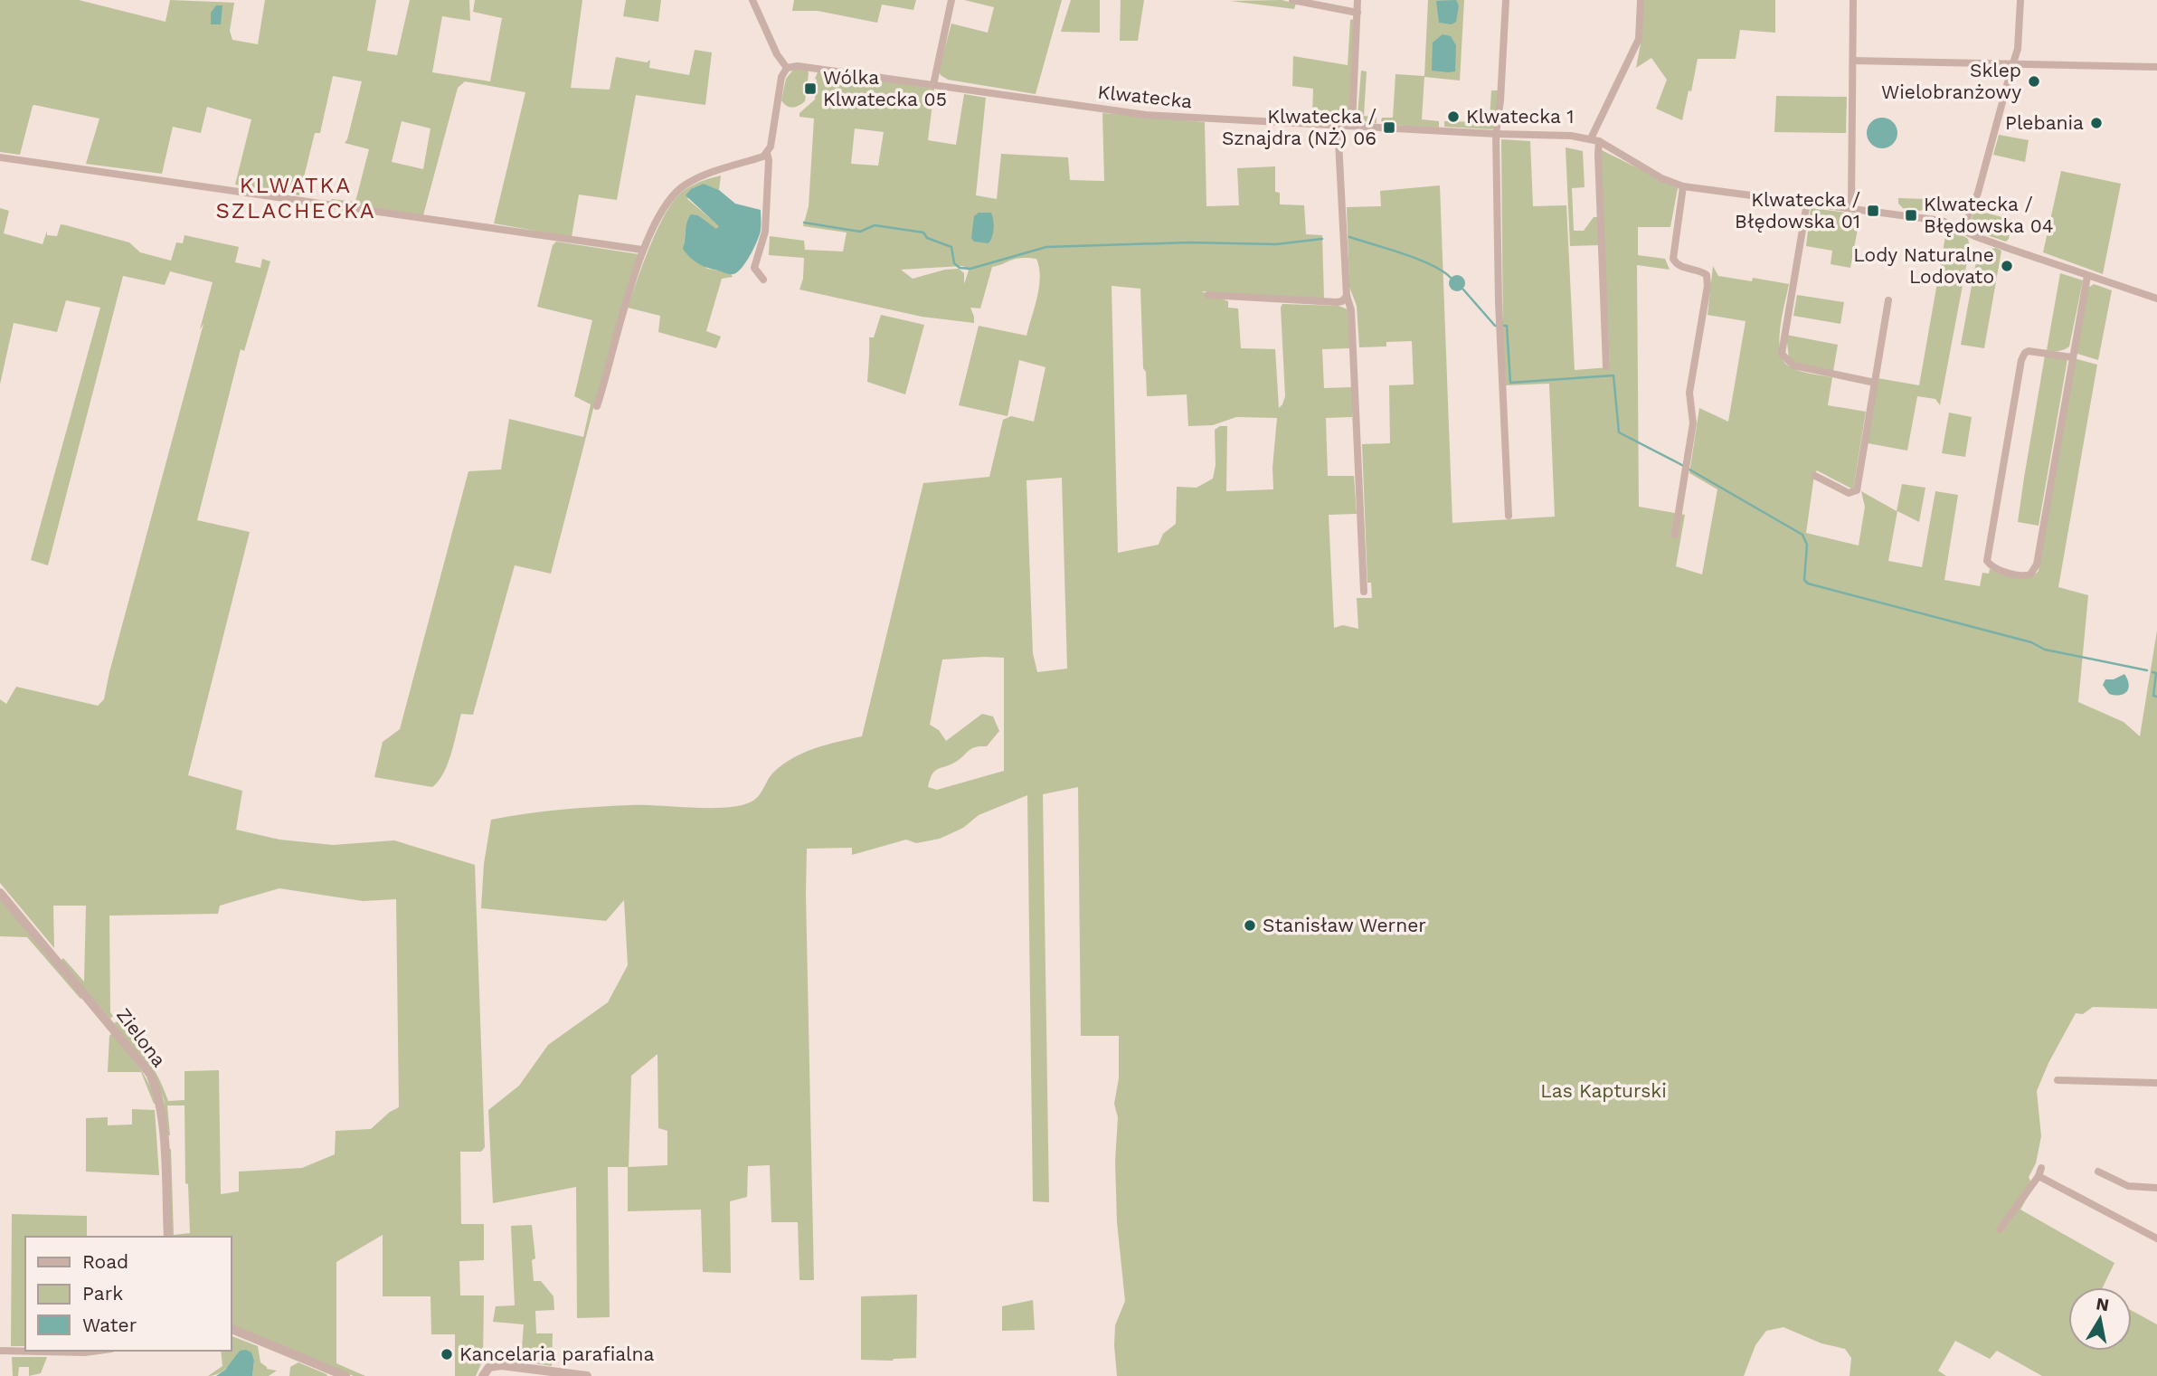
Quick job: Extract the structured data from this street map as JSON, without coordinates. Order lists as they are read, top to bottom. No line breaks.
{"streets":{"street":["Klwatecka","Zielona"]},"districts":["KLWATKA SZLACHECKA"],"parks":["Las Kapturski"],"places":{"other":["Sklep Wielobranżowy","Klwatecka 1","Plebania","Lody Naturalne Lodovato","Stanisław Werner","Kancelaria parafialna"],"transit":["Wólka Klwatecka 05","Klwatecka / Sznajdra (NŻ) 06","Klwatecka / Błędowska 01","Klwatecka / Błędowska 04"]},"legend":["Road","Park","Water"],"north":"top"}
